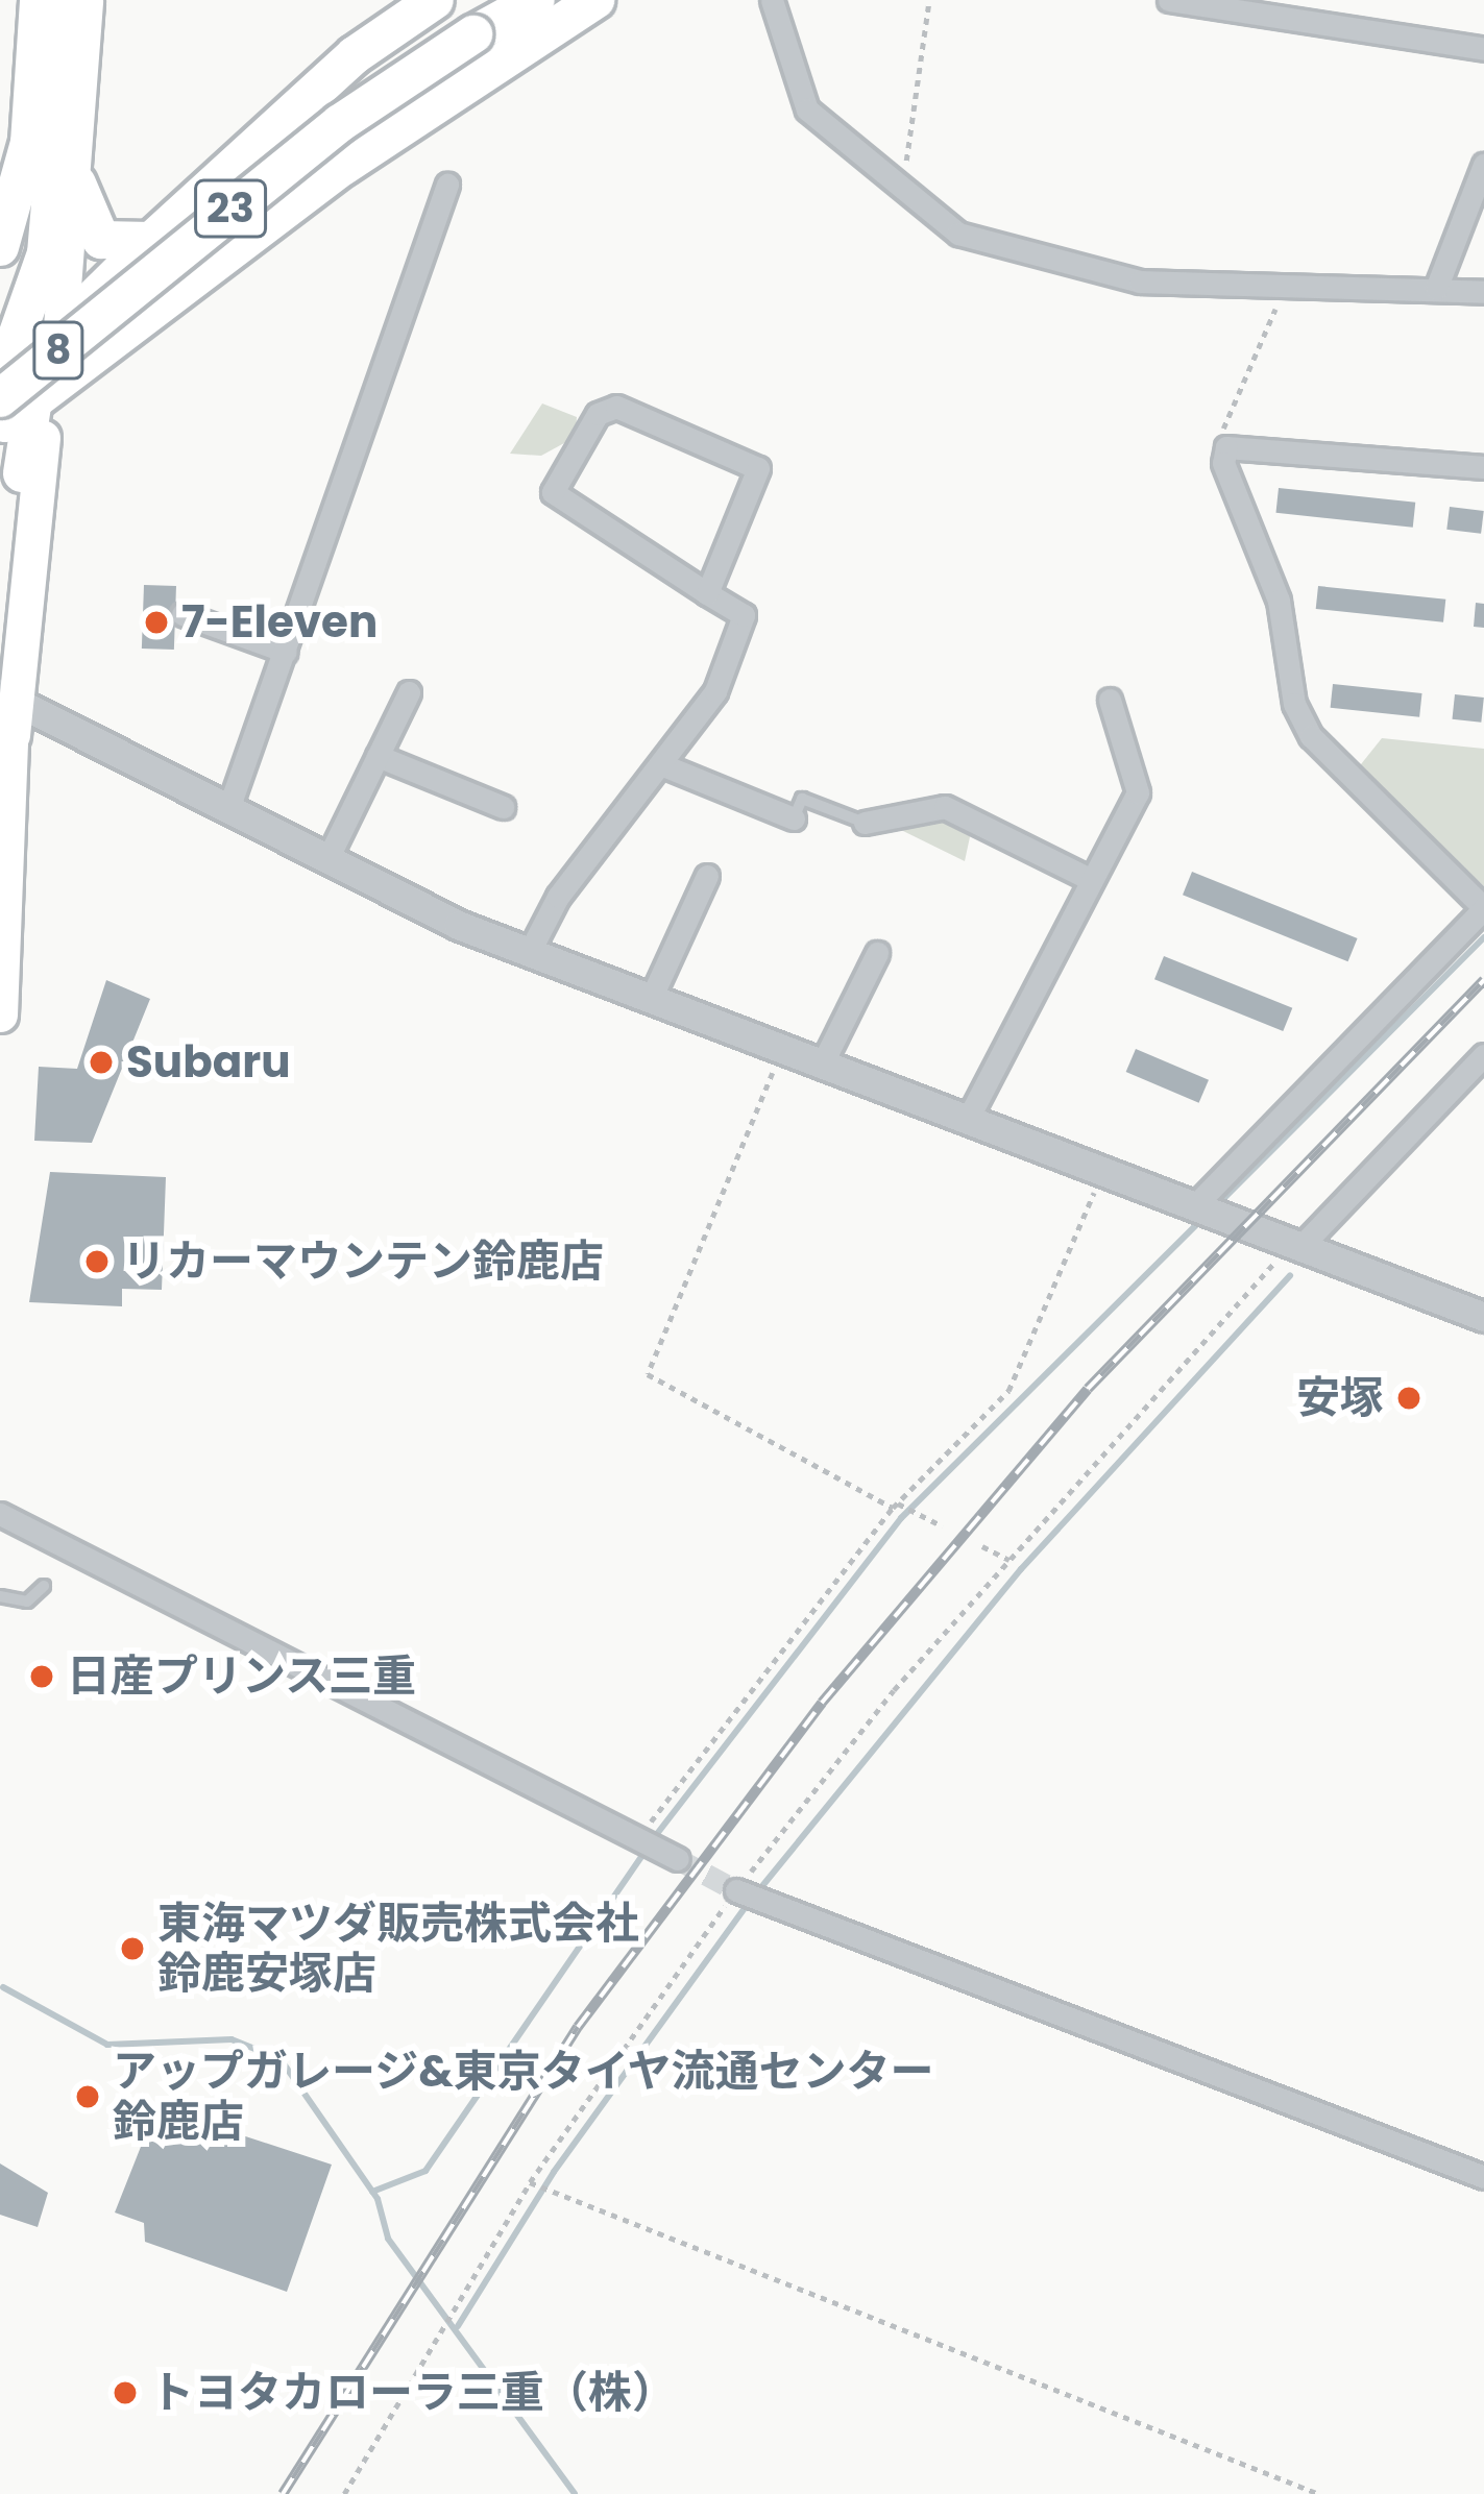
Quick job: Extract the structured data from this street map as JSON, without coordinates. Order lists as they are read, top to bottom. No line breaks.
{"streets":{"highway":["23"],"main road":["8"]},"crossings":[["23","8"]],"places":["7-Eleven","Subaru","リカーマウンテン鈴鹿店","安塚","日産プリンス三重","東海マツダ販売株式会社 鈴鹿安塚店","アップガレージ&東京タイヤ流通センター 鈴鹿店","トヨタカローラ三重（株）"]}
